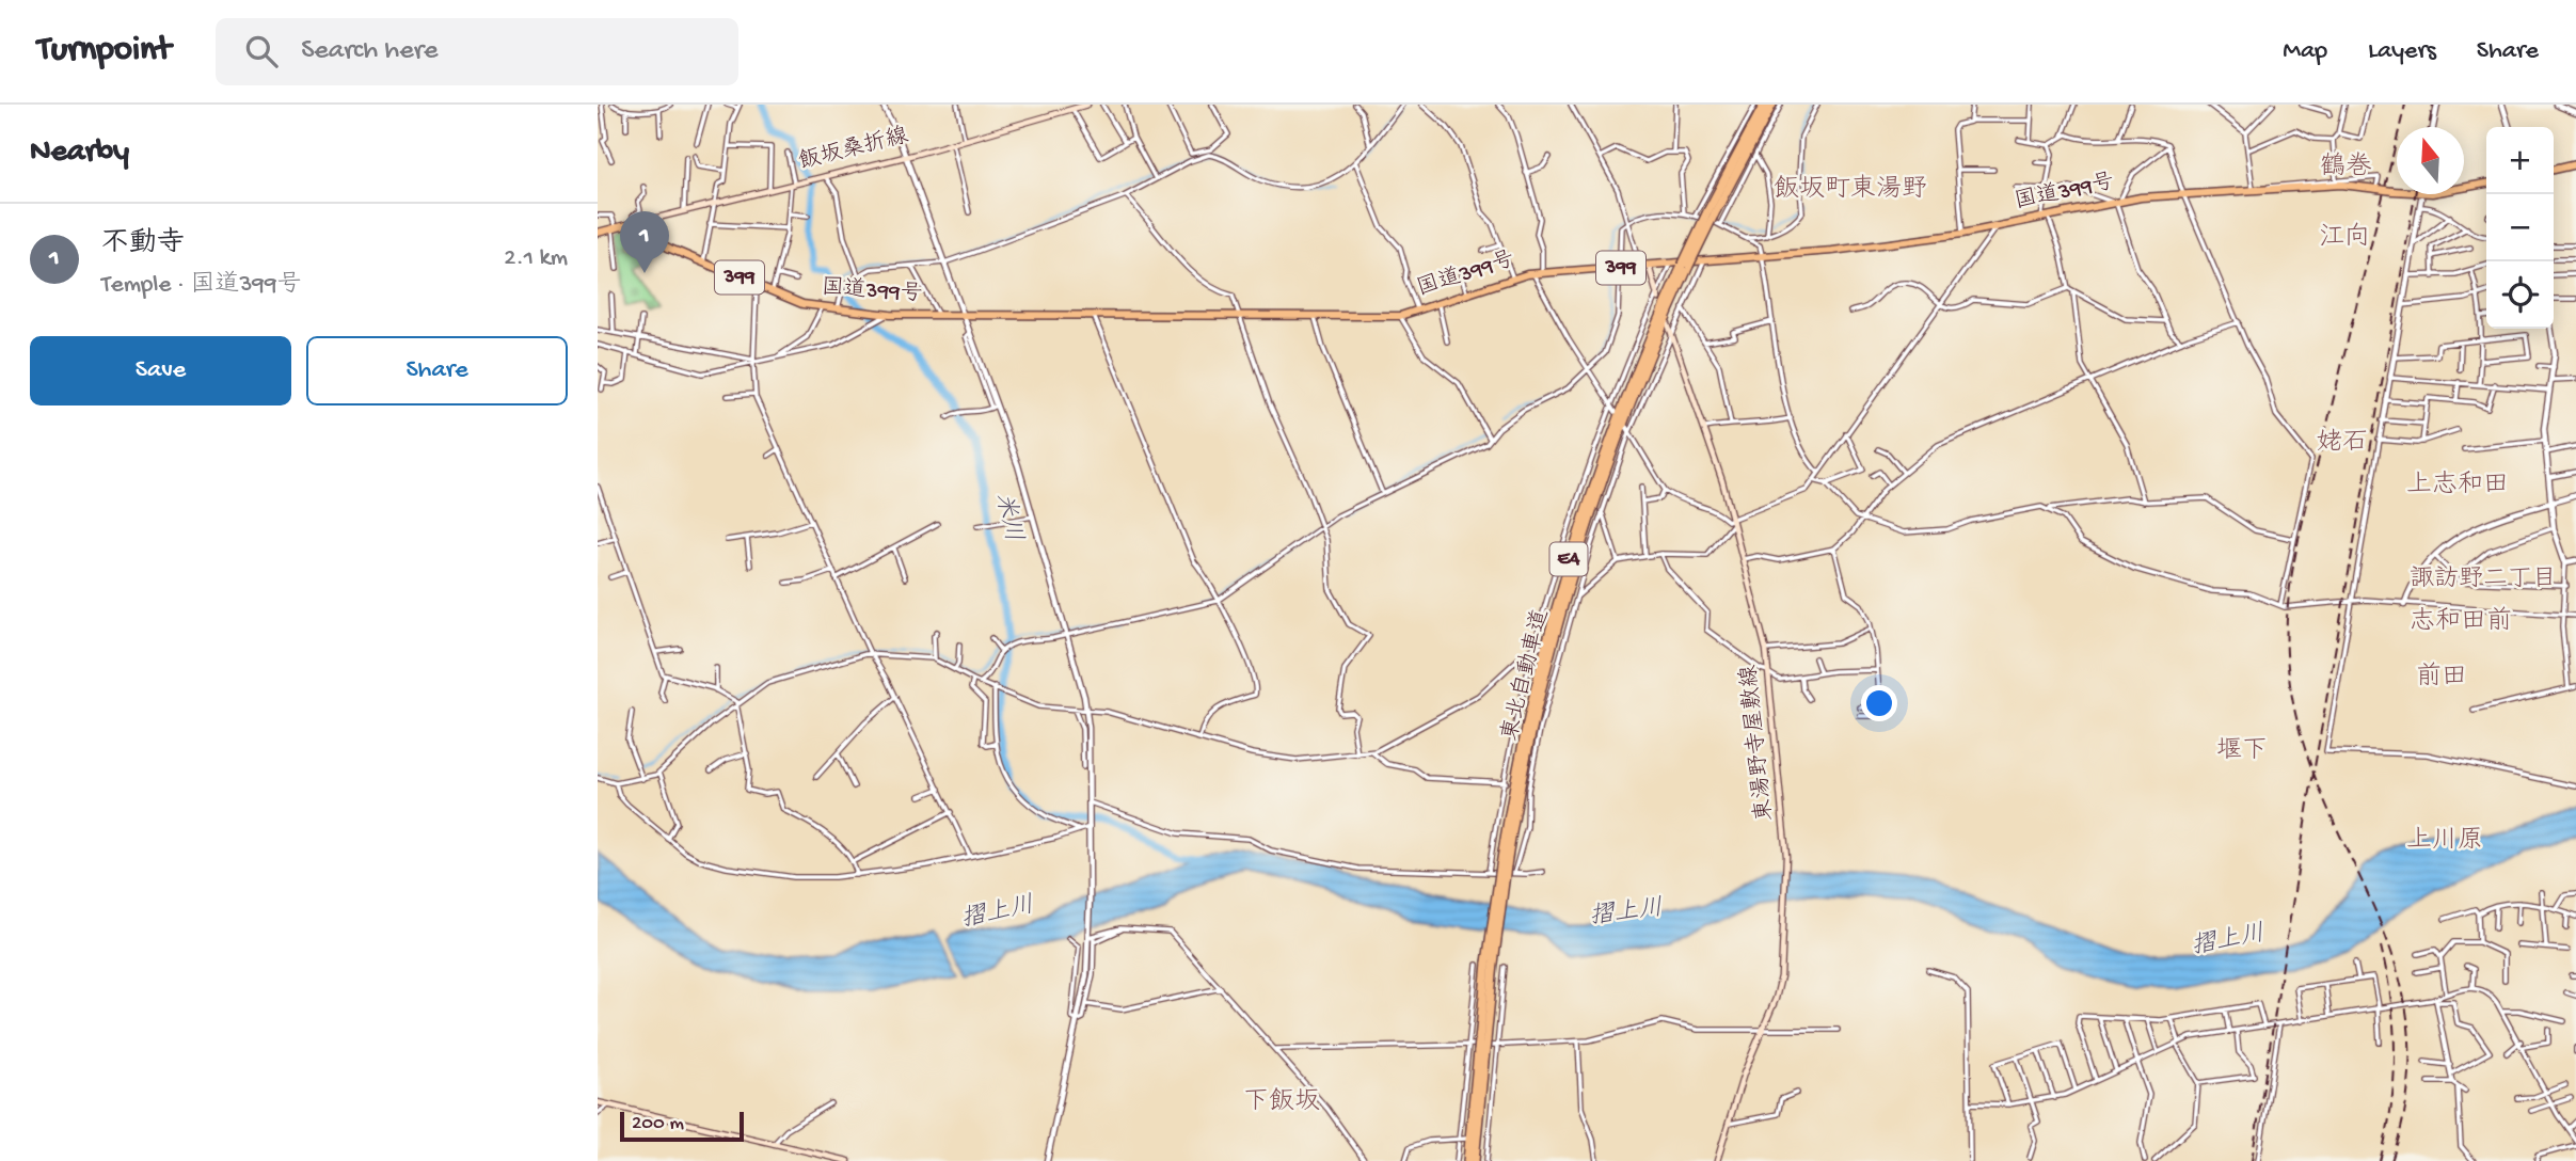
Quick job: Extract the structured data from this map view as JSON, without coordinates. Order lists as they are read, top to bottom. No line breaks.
{"streets":{"highway":["国道399号","399","E4","東北自動車道"],"main road":["飯坂桑折線","東湯野寺屋敷線"]},"crossings":[["飯坂桑折線","国道399号"]],"districts":["鶴巻","飯坂町東湯野","江向","姥石","上志和田","諏訪野二丁目","志和田前","前田","堰下","上川原","下飯坂"],"water":["米川","摺上川"],"scale_bar":"200 m","north":"top","page":{"header":"Turnpoint","search":"Search here","nav":["Map","Layers","Share"],"heading":"Nearby","map_buttons":["+","−"],"list":[{"mark":"1","name":"不動寺","note":"Temple · 国道399号","value":"2.1 km"}],"pins":"1","buttons":["Save","Share"],"scale":"200 m"}}
